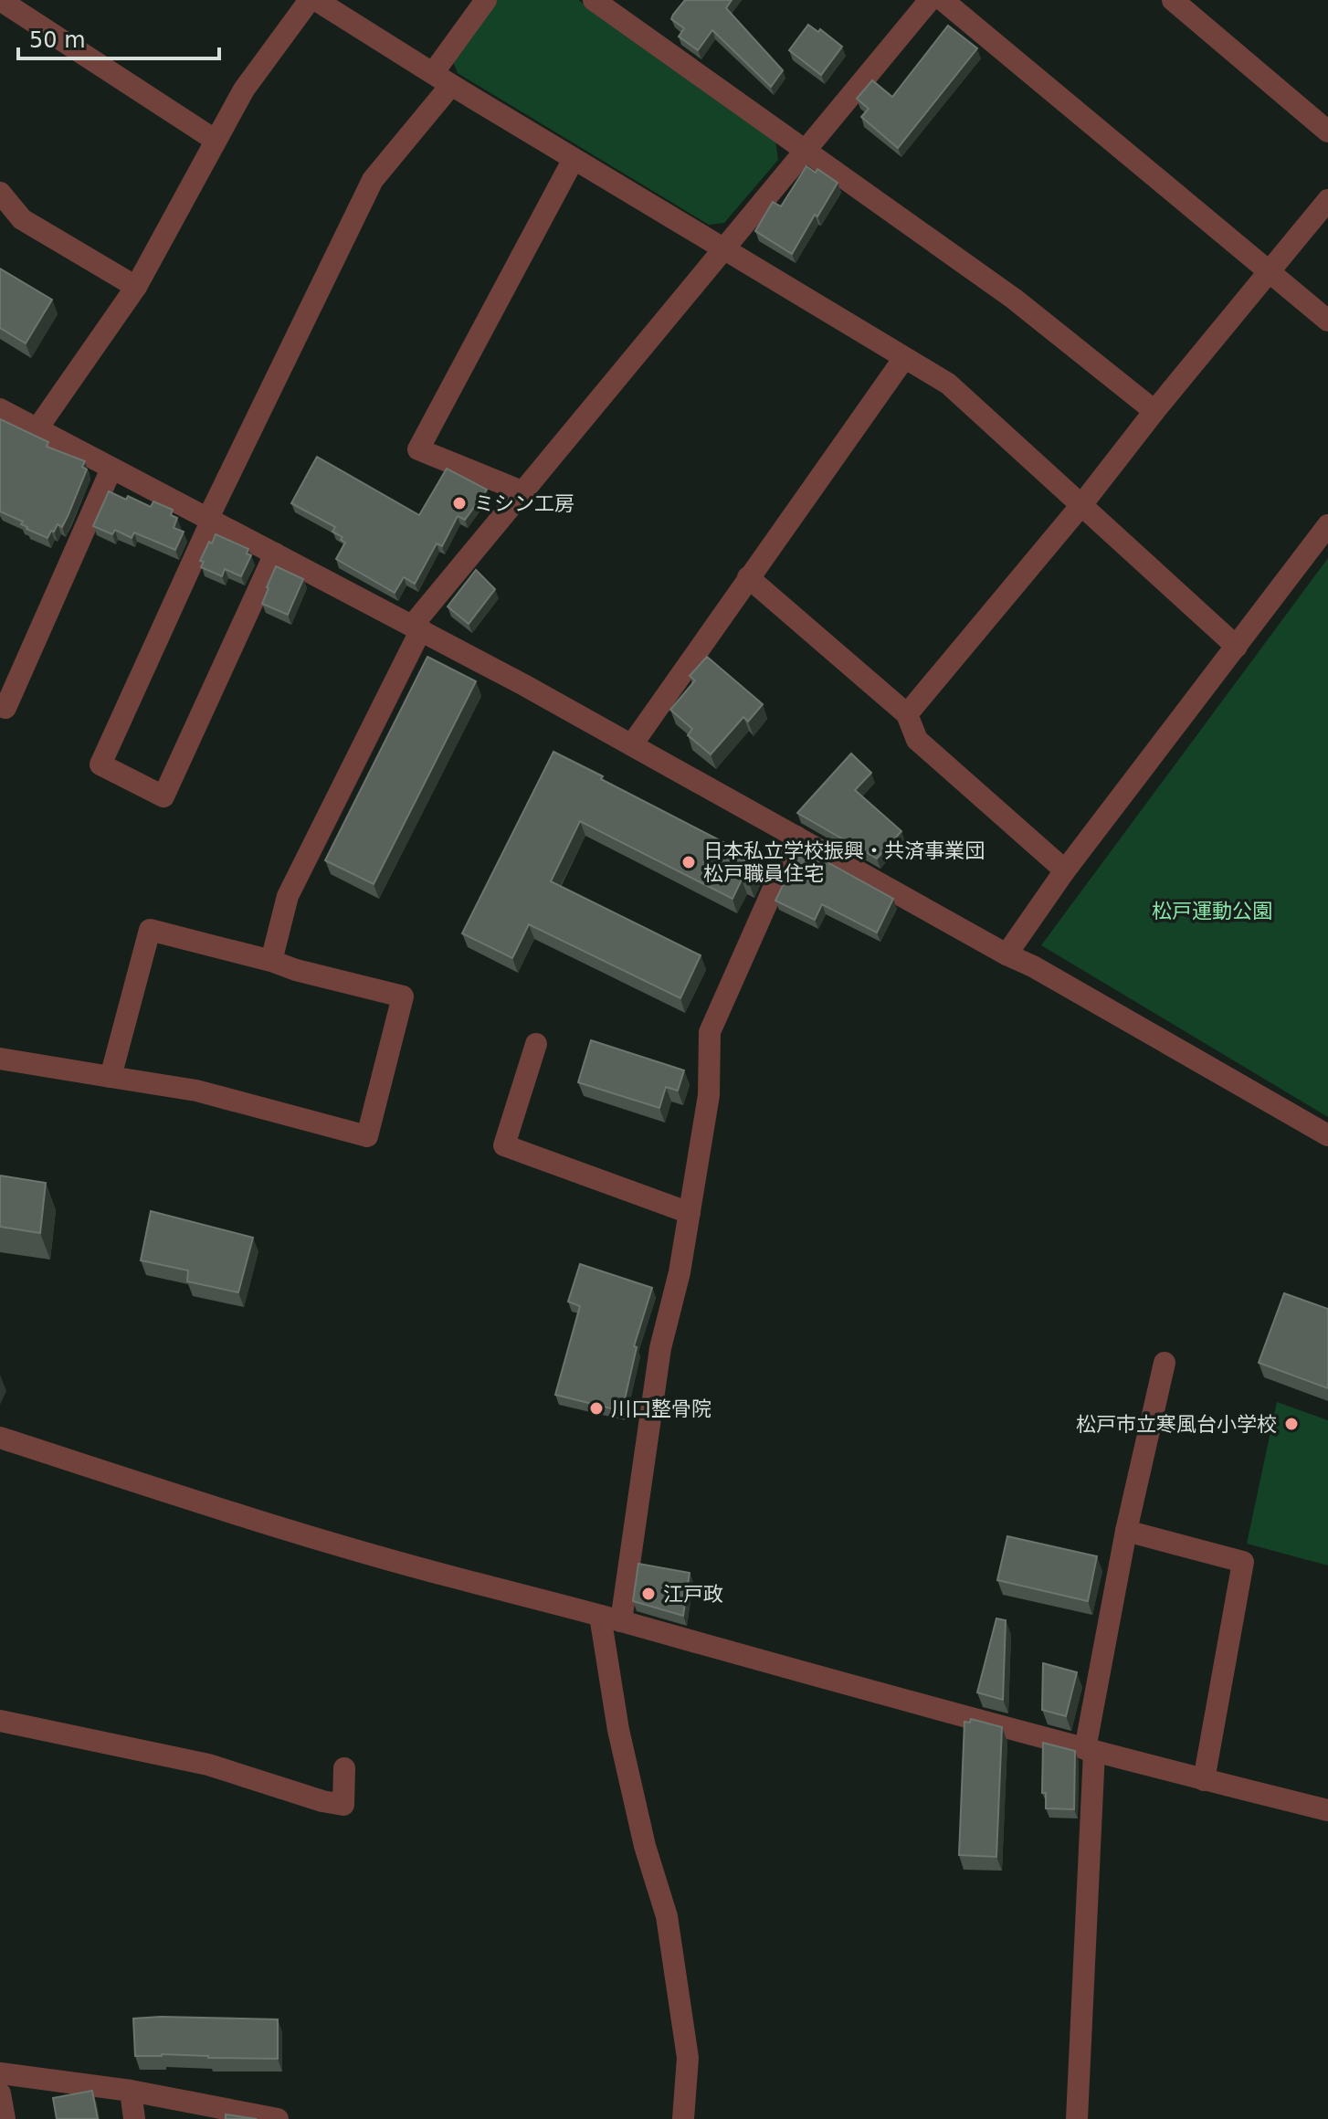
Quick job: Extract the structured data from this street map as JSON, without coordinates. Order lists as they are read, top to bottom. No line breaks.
{"parks":["松戸運動公園"],"places":["ミシン工房","日本私立学校振興・共済事業団 松戸職員住宅","川口整骨院","松戸市立寒風台小学校","江戸政"],"scale_bar":"50 m"}
